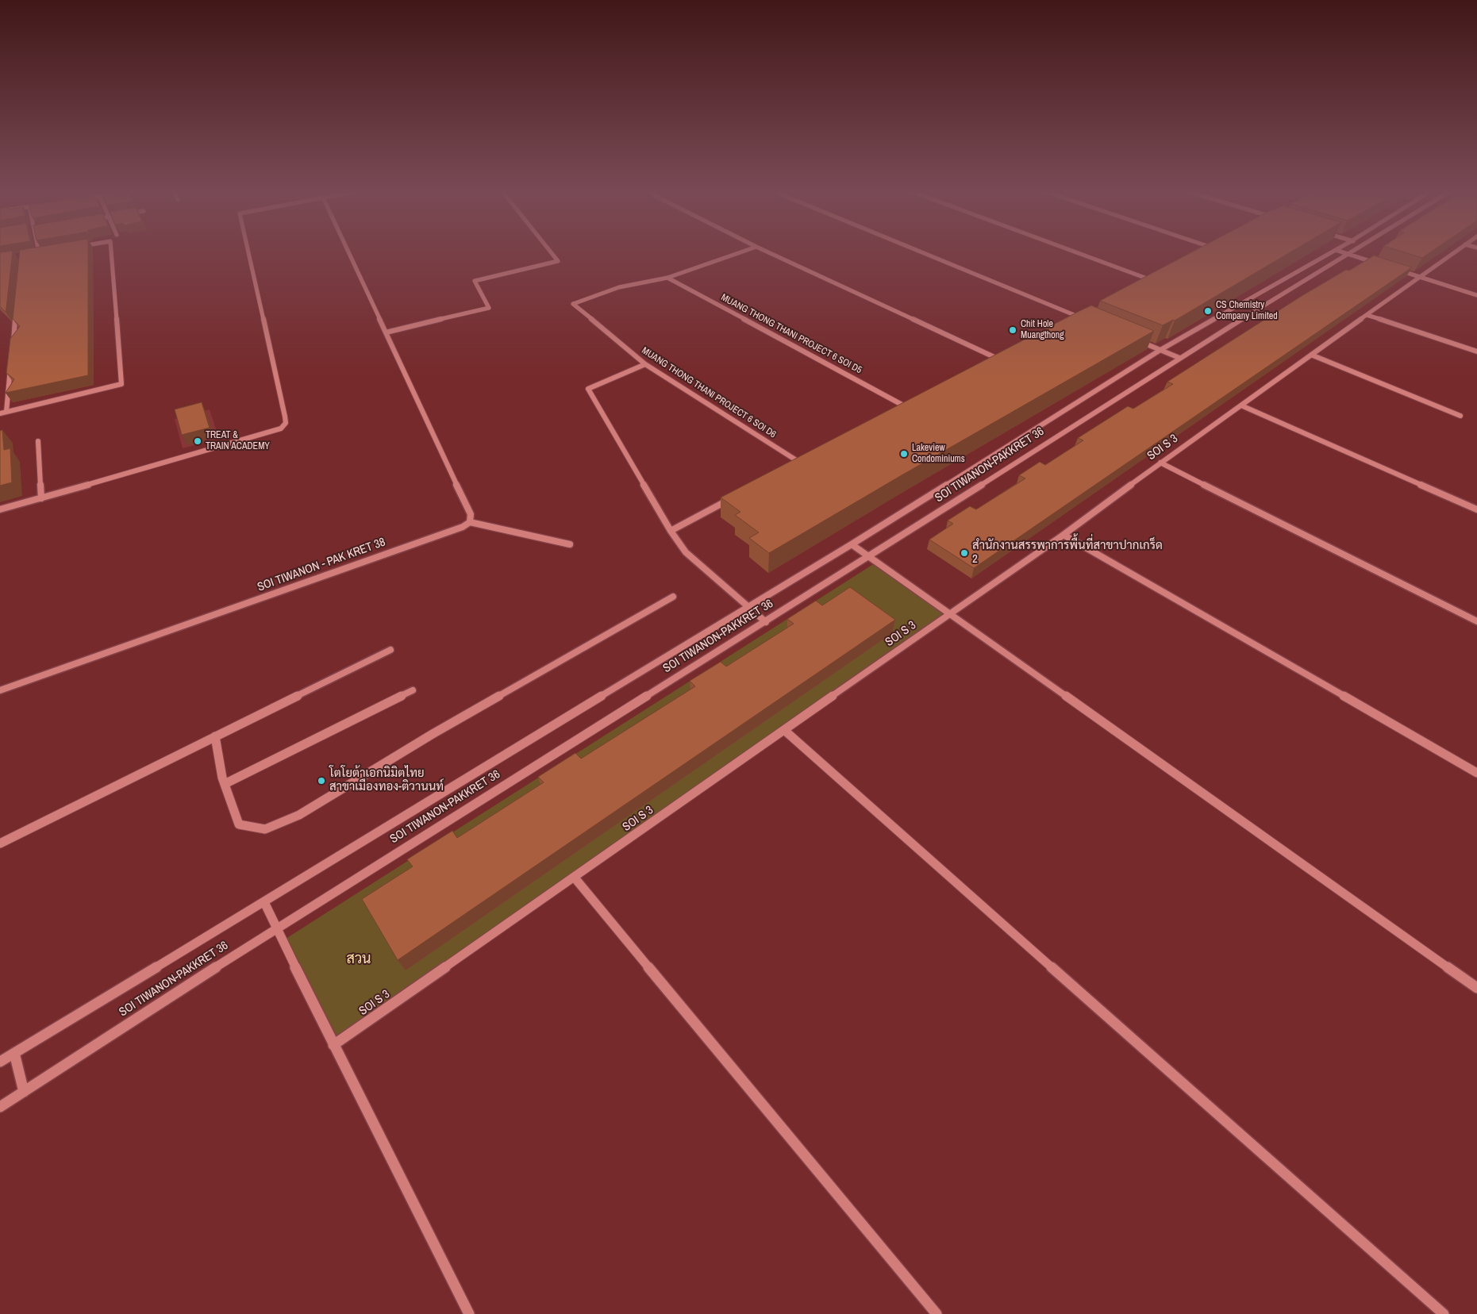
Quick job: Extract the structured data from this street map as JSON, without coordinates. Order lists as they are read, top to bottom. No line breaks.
{"streets":{"street":["MUANG THONG THANI PROJECT 6 SOI D5","MUANG THONG THANI PROJECT 6 SOI D6","SOI S 3","SOI TIWANON-PAKKRET 36","SOI TIWANON - PAK KRET 38"]},"crossings":[["MUANG THONG THANI PROJECT 6 SOI D5","MUANG THONG THANI PROJECT 6 SOI D6"]],"parks":["สวน"],"places":["CS Chemistry Company Limited","Chit Hole Muangthong","TREAT & TRAIN ACADEMY","Lakeview Condominiums","สำนักงานสรรพาการพื้นที่สาขาปากเกร็ด 2","โตโยต้าเอกนิมิตไทย สาขาเมืองทอง-ติวานนท์"]}
